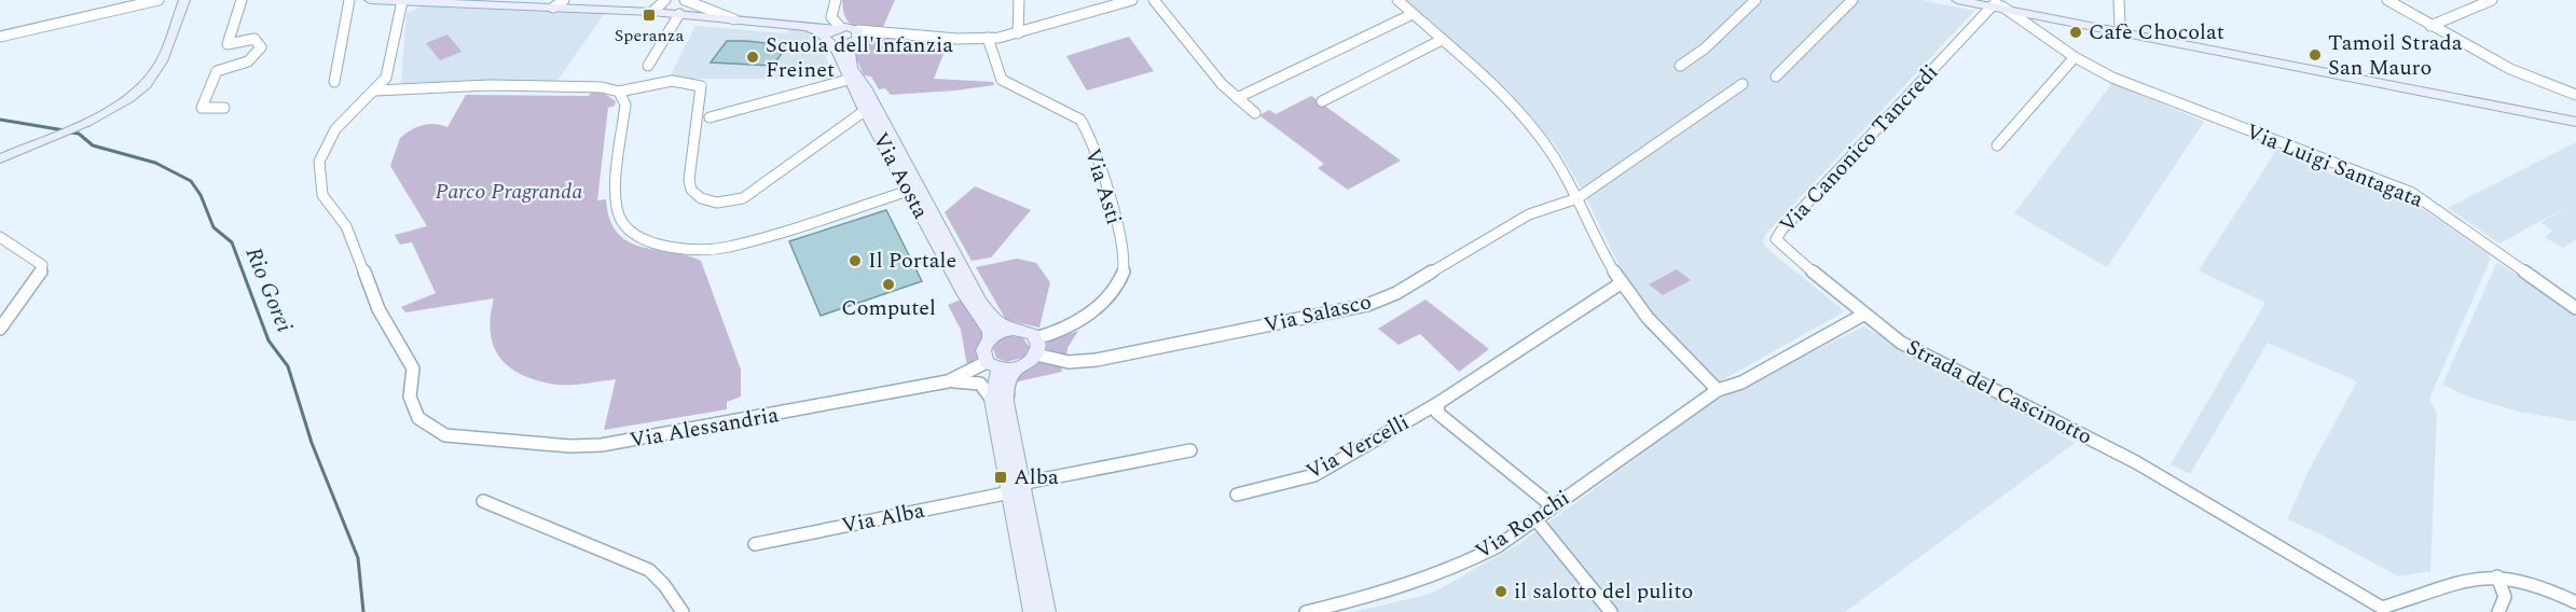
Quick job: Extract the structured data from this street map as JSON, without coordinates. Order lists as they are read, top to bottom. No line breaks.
{"streets":{"street":["Via Canonico Tancredi","Via Luigi Santagata","Via Aosta","Via Asti","Via Salasco","Strada del Cascinotto","Via Alessandria","Via Vercelli","Via Alba","Via Ronchi"]},"crossings":[["Via Canonico Tancredi","Strada del Cascinotto"],["Via Aosta","Via Asti"],["Via Aosta","Via Salasco"],["Via Aosta","Via Alessandria"],["Via Asti","Via Salasco"],["Via Asti","Via Alessandria"],["Via Salasco","Via Alessandria"],["Via Vercelli","Via Ronchi"]],"water":["Rio Gorei"],"parks":["Parco Pragranda"],"places":{"transit":["Speranza","Alba"],"other":["Cafè Chocolat","Tamoil Strada San Mauro","Scuola dell'Infanzia Freinet","Il Portale","Computel","il salotto del pulito"]}}
